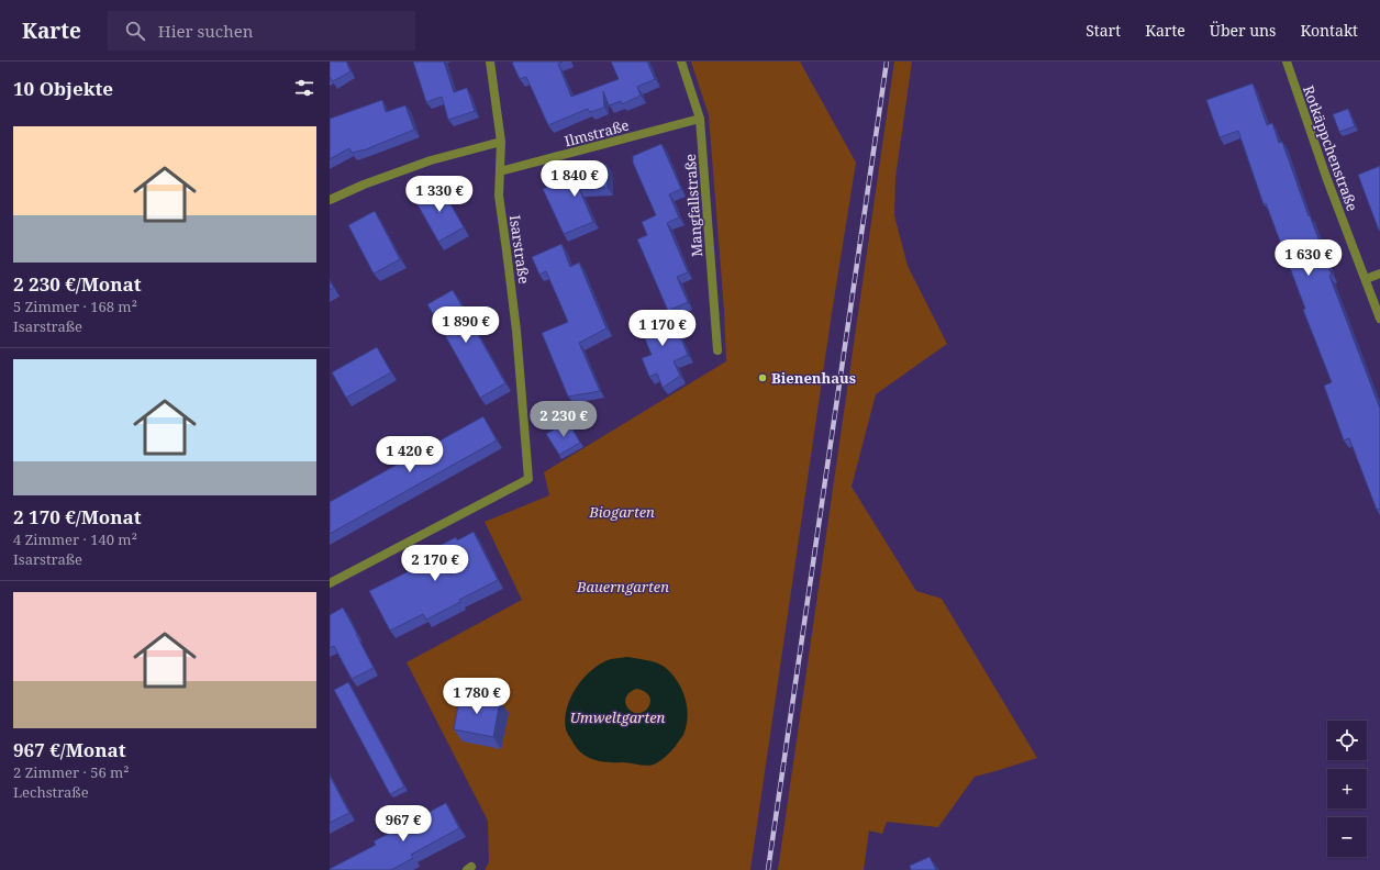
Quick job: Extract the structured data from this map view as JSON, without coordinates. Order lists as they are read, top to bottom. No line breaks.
{"streets":{"street":["Ilmstraße","Rotkäppchenstraße","Mangfallstraße","Isarstraße"]},"crossings":[["Ilmstraße","Mangfallstraße"],["Ilmstraße","Isarstraße"]],"parks":["Biogarten","Bauerngarten","Umweltgarten"],"places":["Bienenhaus"],"page":{"header":"Karte","search":"Hier suchen","nav":["Start","Karte","Über uns","Kontakt"],"heading":"10 Objekte","list":[{"name":"2 230 €/Monat","note":"5 Zimmer · 168 m² · Isarstraße"},{"name":"2 170 €/Monat","note":"4 Zimmer · 140 m² · Isarstraße"},{"name":"967 €/Monat","note":"2 Zimmer · 56 m² · Lechstraße"}],"price":["1 840 €","1 330 €","1 630 €","1 890 €","1 170 €","2 230 €","1 420 €","2 170 €","1 780 €","967 €"],"map_buttons":["+","−"]}}
